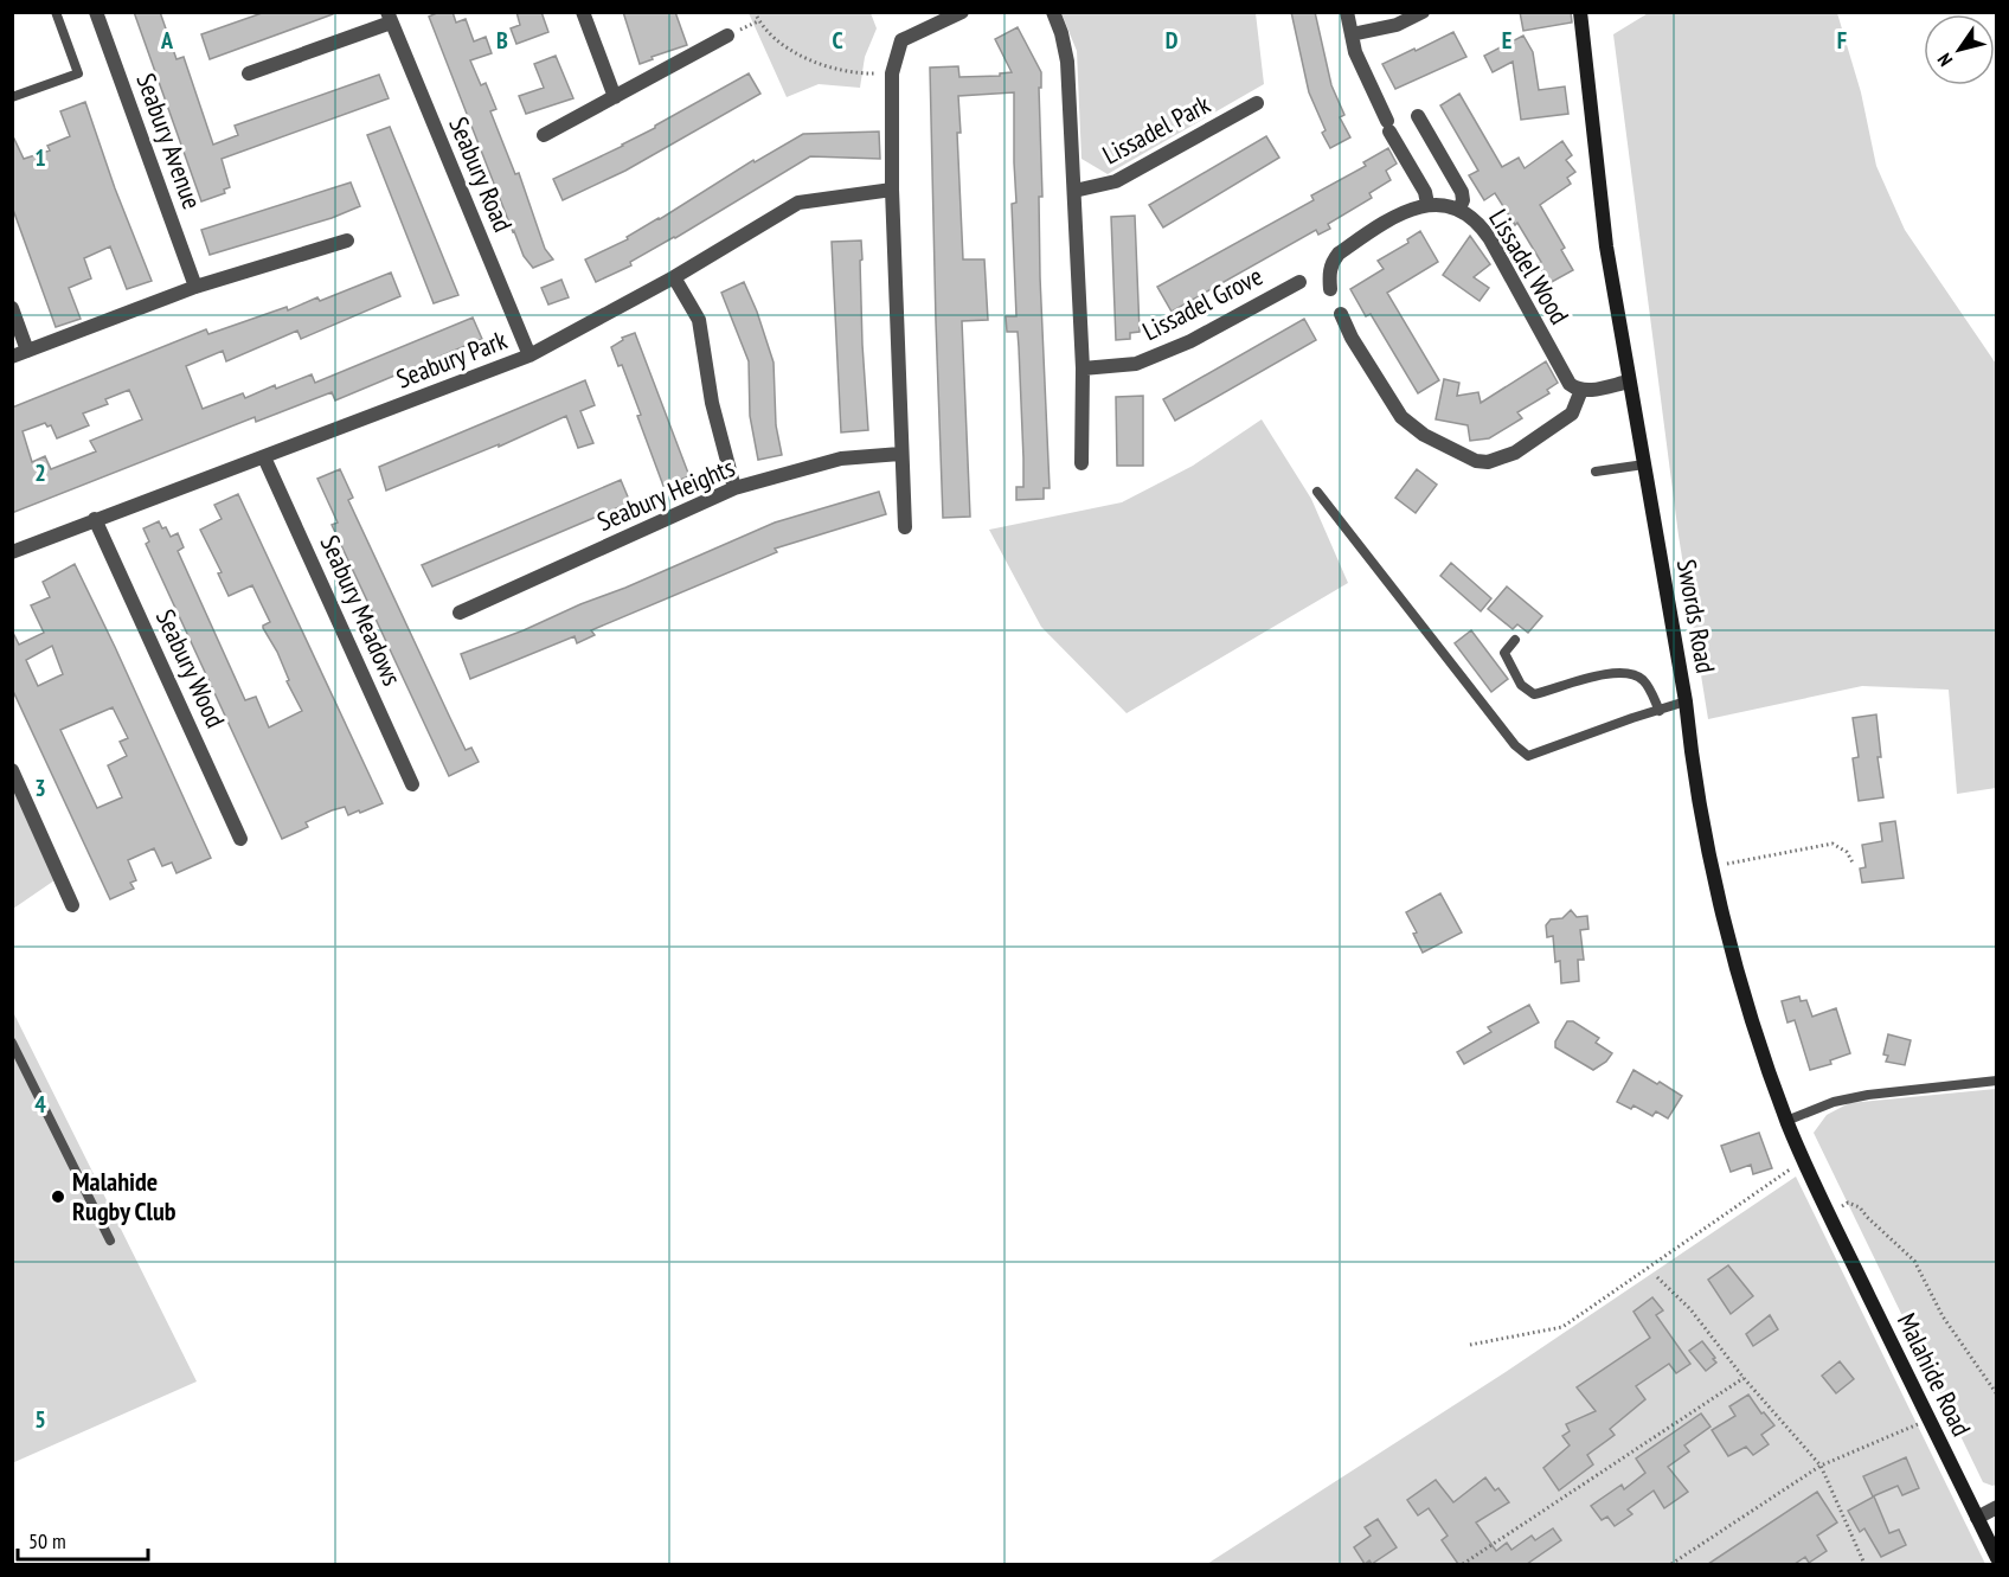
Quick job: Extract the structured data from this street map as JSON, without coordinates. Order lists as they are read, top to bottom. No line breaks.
{"streets":{"main road":["Swords Road","Malahide Road"],"street":["Lissadel Park","Seabury Avenue","Seabury Road","Lissadel Wood","Lissadel Grove","Seabury Park","Seabury Heights","Seabury Meadows","Seabury Wood"]},"crossings":[["Seabury Road","Seabury Park"],["Seabury Park","Seabury Meadows"],["Seabury Park","Seabury Wood"],["Swords Road","Malahide Road"]],"places":["Malahide Rugby Club"],"scale_bar":"50 m","north":"bottom left","grid":{"columns":["A","B","C","D","E","F"],"rows":["1","2","3","4","5"]}}
